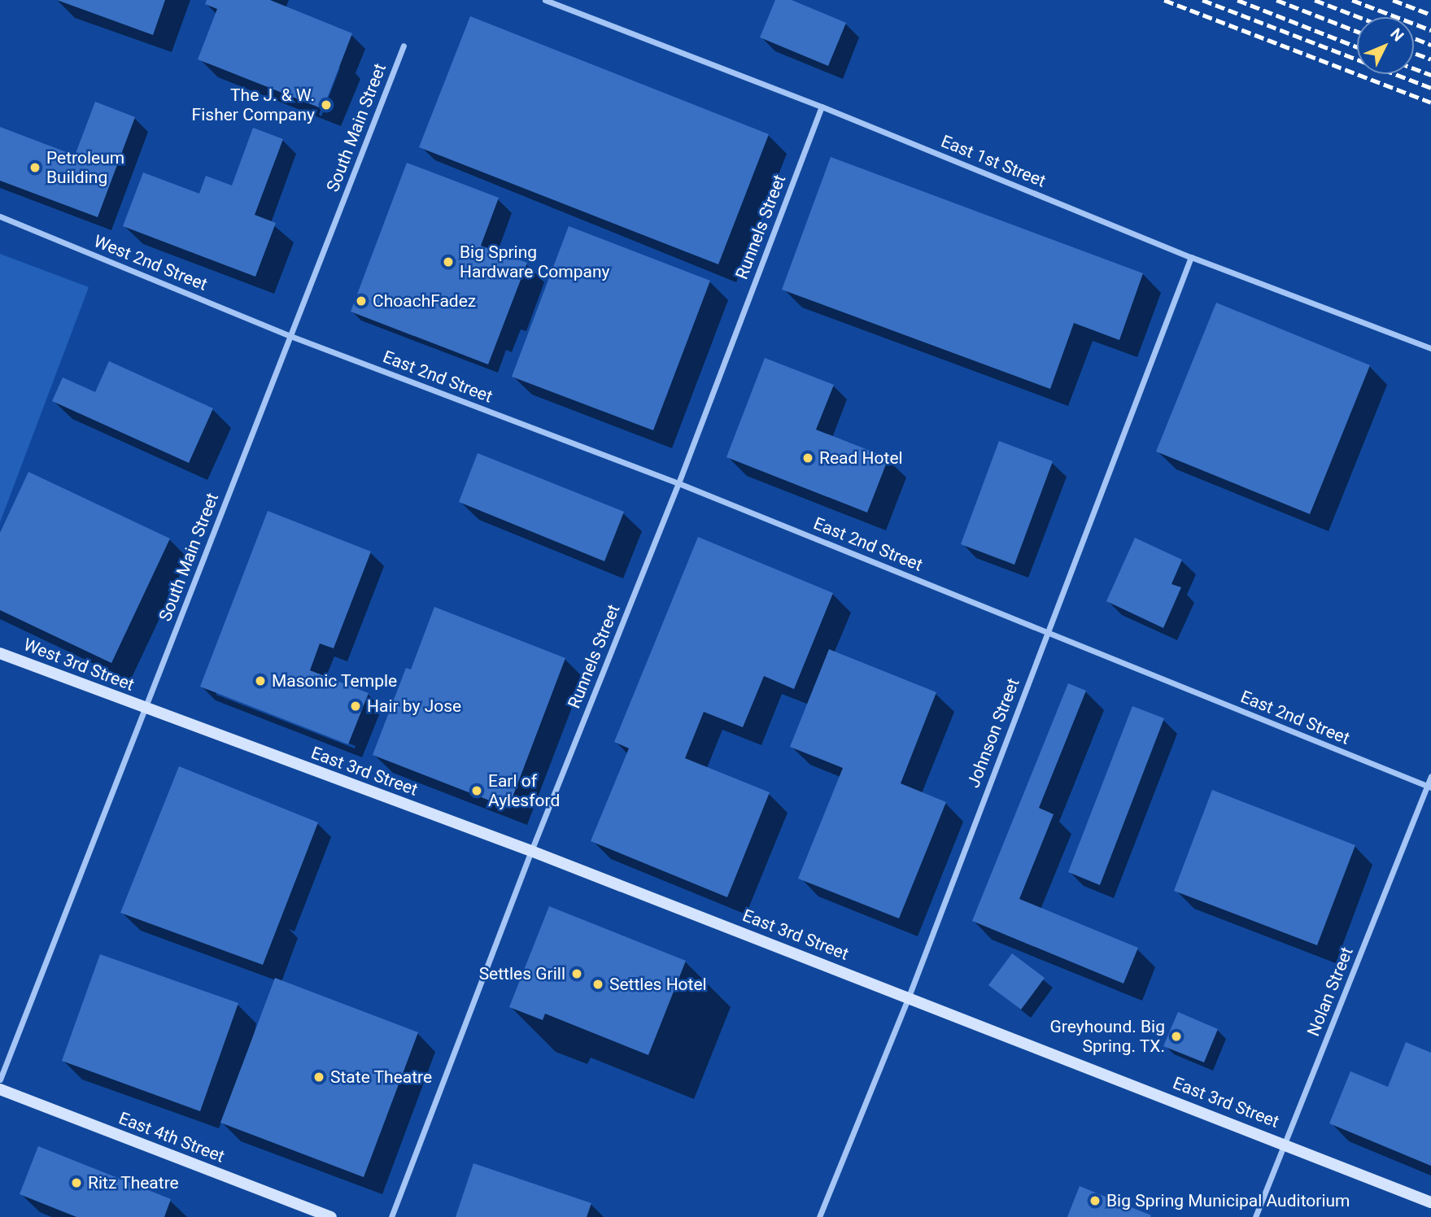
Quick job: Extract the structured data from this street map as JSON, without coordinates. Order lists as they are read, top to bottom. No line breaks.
{"streets":{"main road":["West 3rd Street","East 3rd Street","East 4th Street"],"street":["South Main Street","East 1st Street","Runnels Street","West 2nd Street","East 2nd Street","Johnson Street","Nolan Street"]},"crossings":[["South Main Street","West 2nd Street"],["South Main Street","East 2nd Street"],["South Main Street","West 3rd Street"],["South Main Street","East 3rd Street"],["East 1st Street","Runnels Street"],["East 1st Street","Johnson Street"],["Runnels Street","East 2nd Street"],["Runnels Street","East 3rd Street"],["West 2nd Street","East 2nd Street"],["East 2nd Street","Johnson Street"],["East 2nd Street","Nolan Street"],["West 3rd Street","East 3rd Street"],["Johnson Street","East 3rd Street"],["East 3rd Street","Nolan Street"]],"places":["The J. & W. Fisher Company","Petroleum Building","Big Spring Hardware Company","ChoachFadez","Read Hotel","Masonic Temple","Hair by Jose","Earl of Aylesford","Settles Grill","Settles Hotel","Greyhound. Big Spring. TX.","State Theatre","Ritz Theatre","Big Spring Municipal Auditorium"],"north":"top right"}
